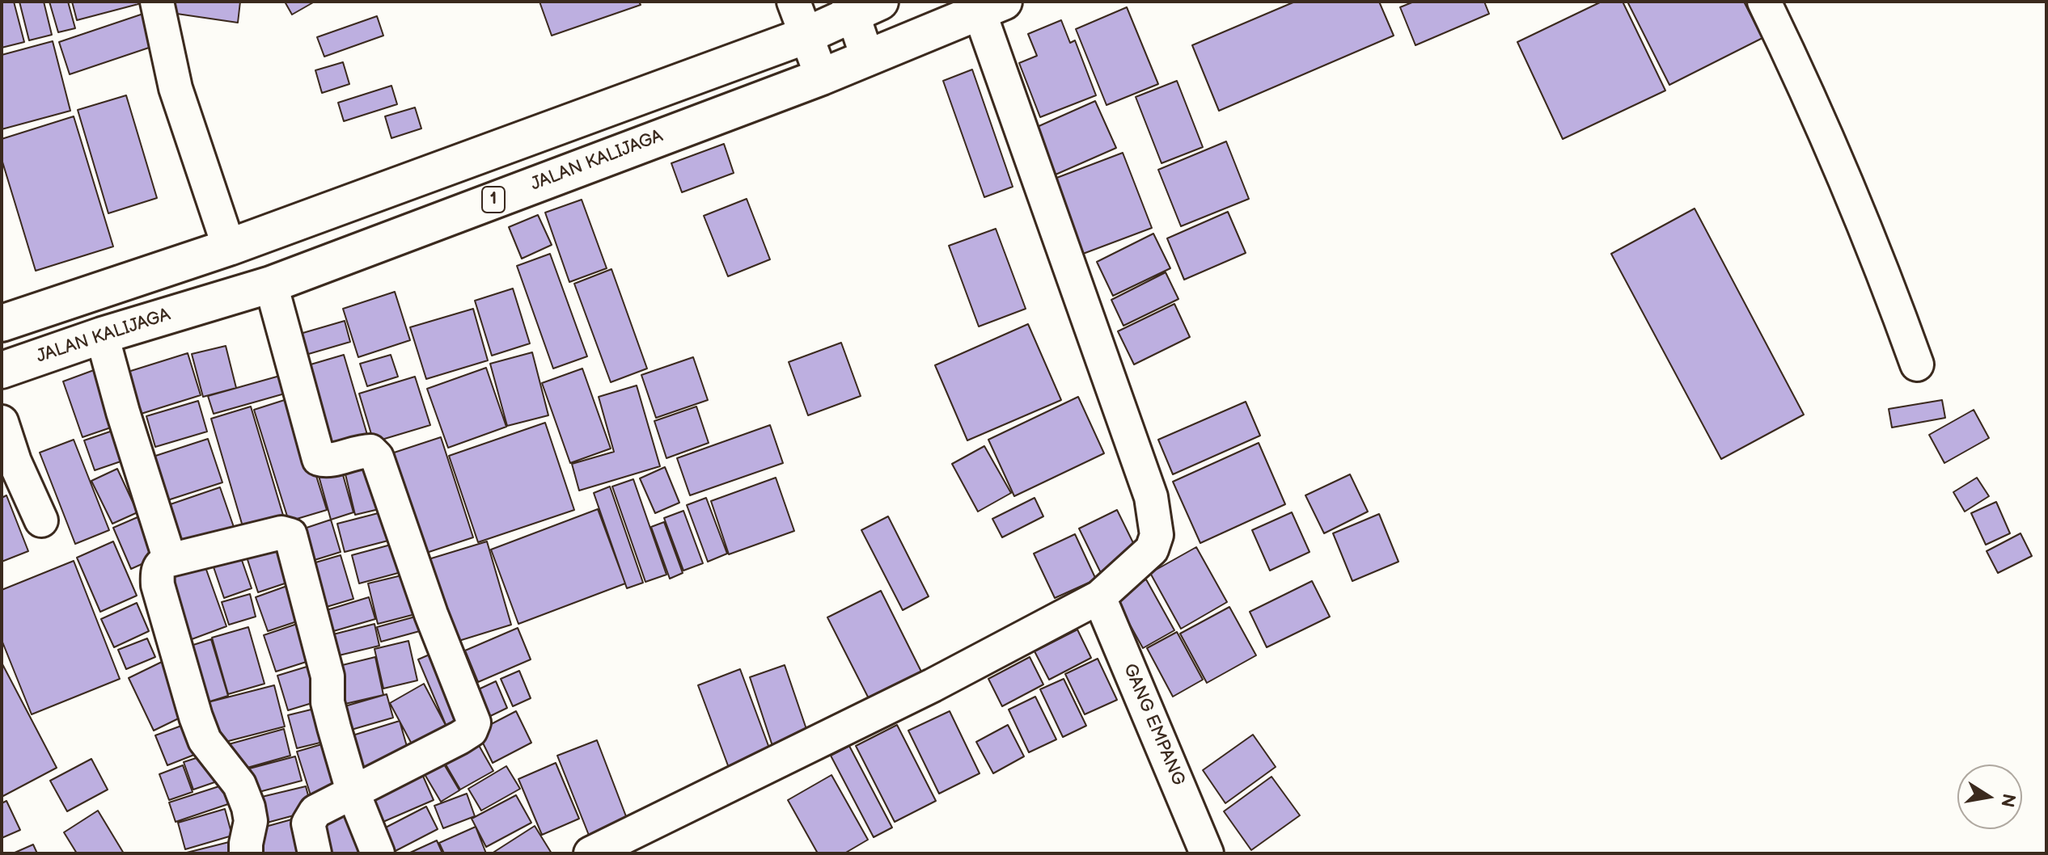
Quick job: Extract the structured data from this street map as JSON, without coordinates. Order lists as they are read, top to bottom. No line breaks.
{"streets":{"highway":["JALAN KALIJAGA","1"],"street":["GANG EMPANG"]},"north":"right"}
